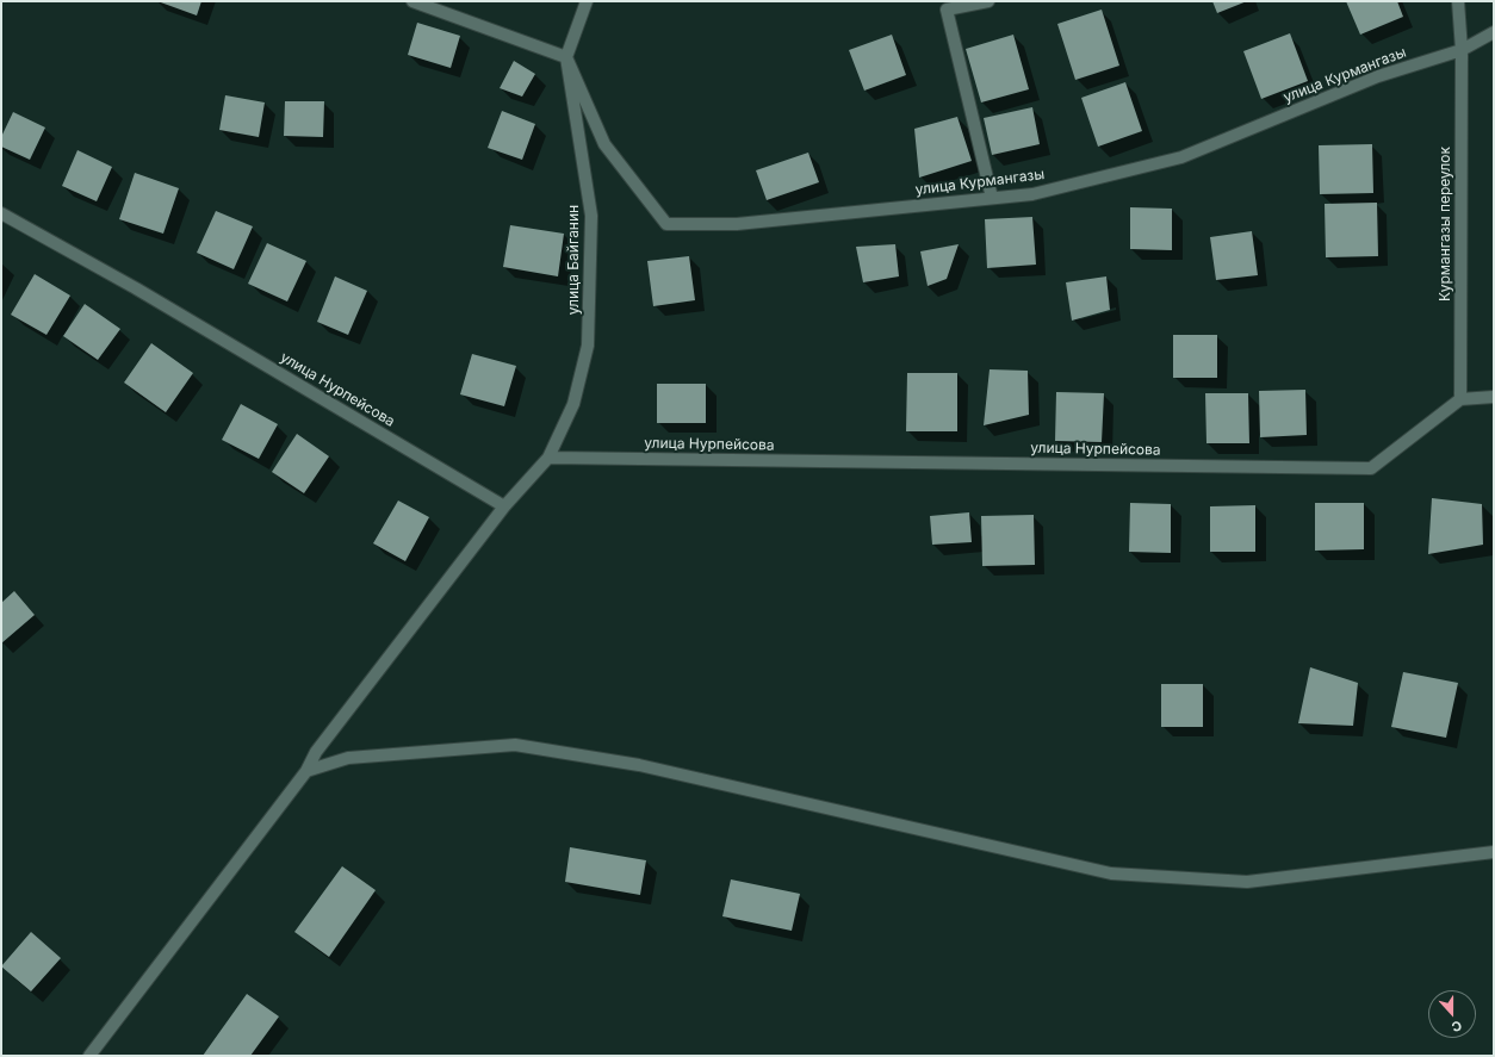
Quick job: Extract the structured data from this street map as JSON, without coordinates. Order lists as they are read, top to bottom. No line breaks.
{"streets":{"street":["улица Курмангазы","Курмангазы переулок","улица Байганин","улица Нурпейсова"]},"crossings":[["улица Курмангазы","Курмангазы переулок"],["улица Курмангазы","улица Байганин"],["Курмангазы переулок","улица Нурпейсова"],["улица Байганин","улица Нурпейсова"]],"north":"bottom"}
